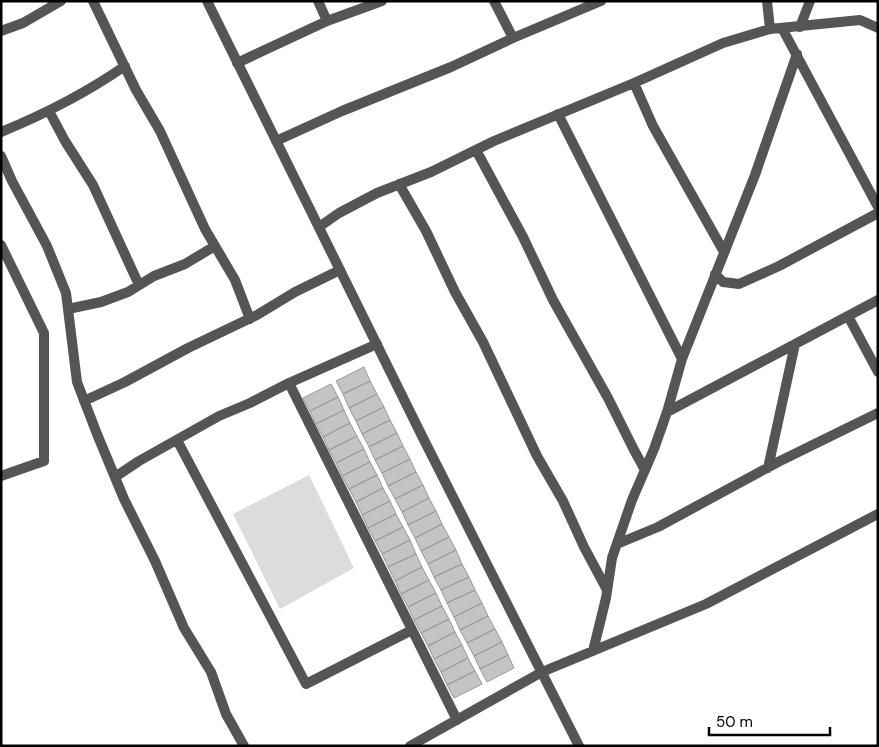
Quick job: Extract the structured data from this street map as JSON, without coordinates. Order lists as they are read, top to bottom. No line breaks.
{"scale_bar":"50 m"}
